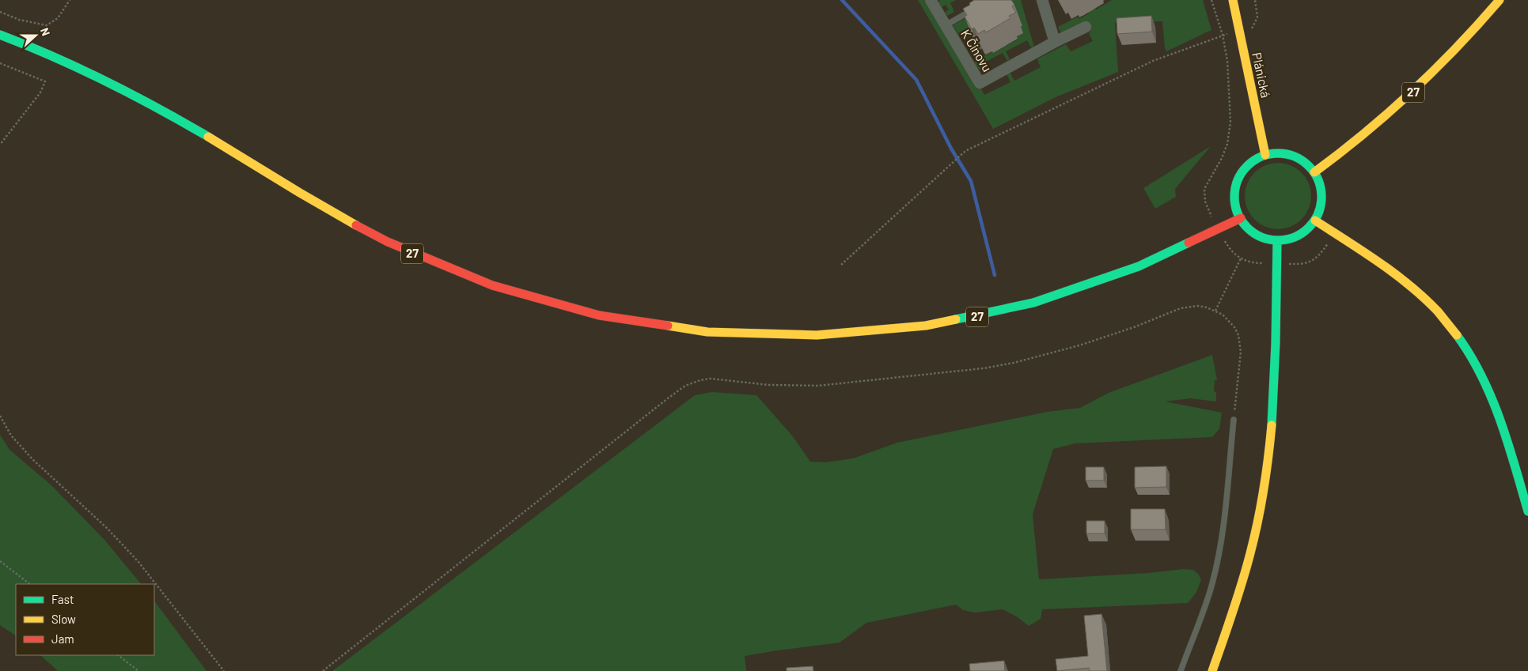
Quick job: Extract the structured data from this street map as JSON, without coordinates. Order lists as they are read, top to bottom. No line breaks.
{"streets":{"main road":["Plánická","27"],"street":["K Čínovu"]},"crossings":[["Plánická","27"]],"legend":["Fast","Slow","Jam"],"north":"right"}
